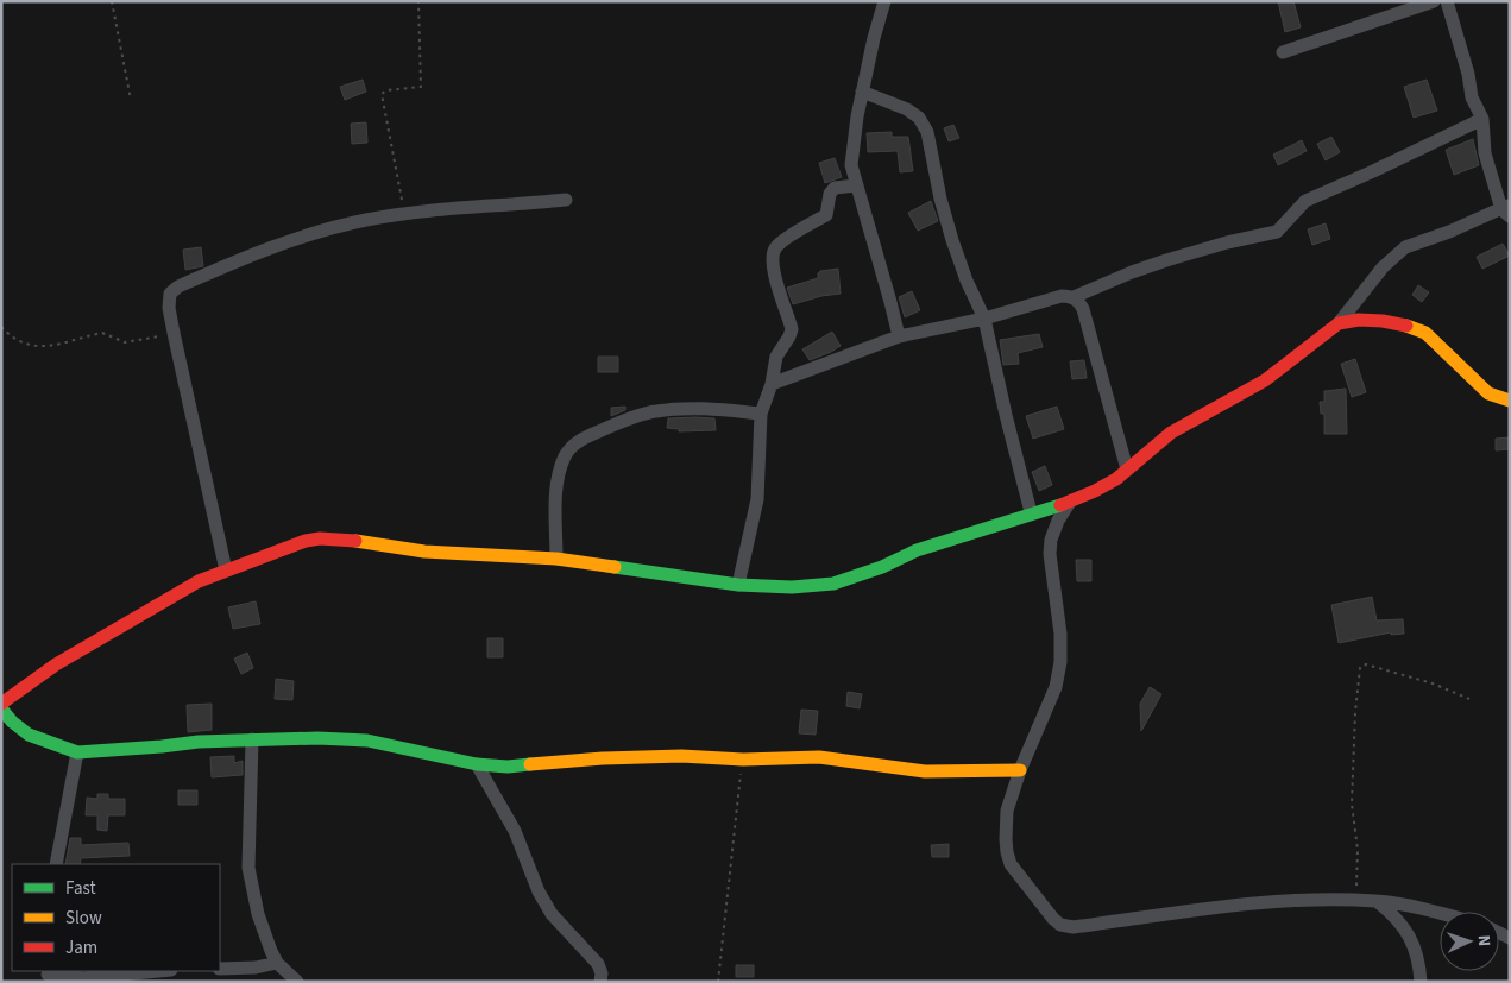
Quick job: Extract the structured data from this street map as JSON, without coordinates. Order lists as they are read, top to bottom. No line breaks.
{"legend":["Fast","Slow","Jam"],"north":"right"}
